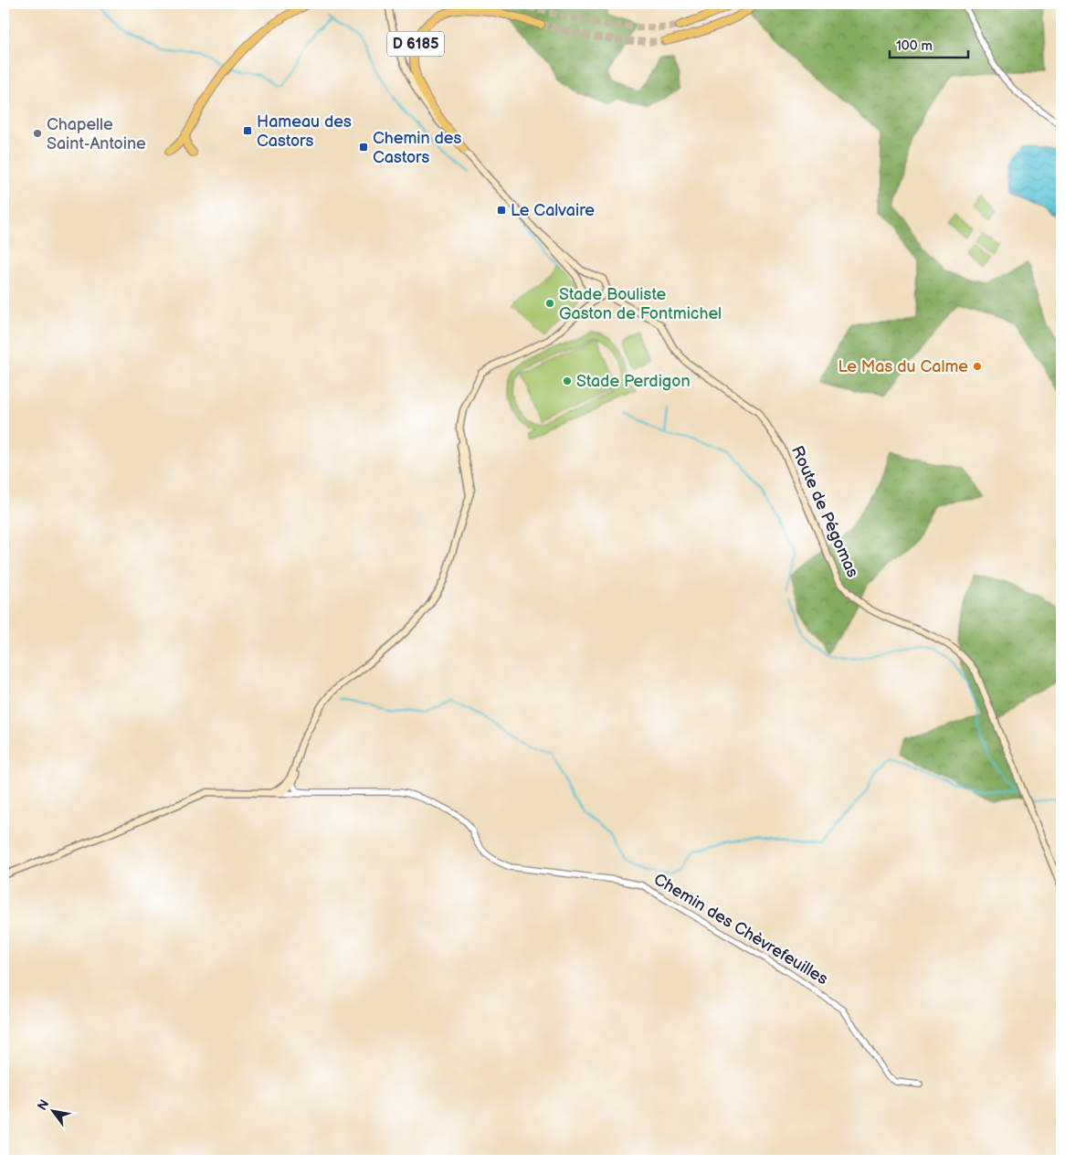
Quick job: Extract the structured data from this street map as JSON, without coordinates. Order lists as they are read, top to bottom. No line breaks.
{"streets":{"highway":["D 6185"],"main road":["Route de Pégomas"],"street":["Chemin des Chèvrefeuilles"]},"places":{"transit":["Hameau des Castors","Chemin des Castors","Le Calvaire"],"other":["Chapelle Saint-Antoine","Stade Bouliste Gaston de Fontmichel","Le Mas du Calme","Stade Perdigon"]},"scale_bar":"100 m","north":"top left"}
